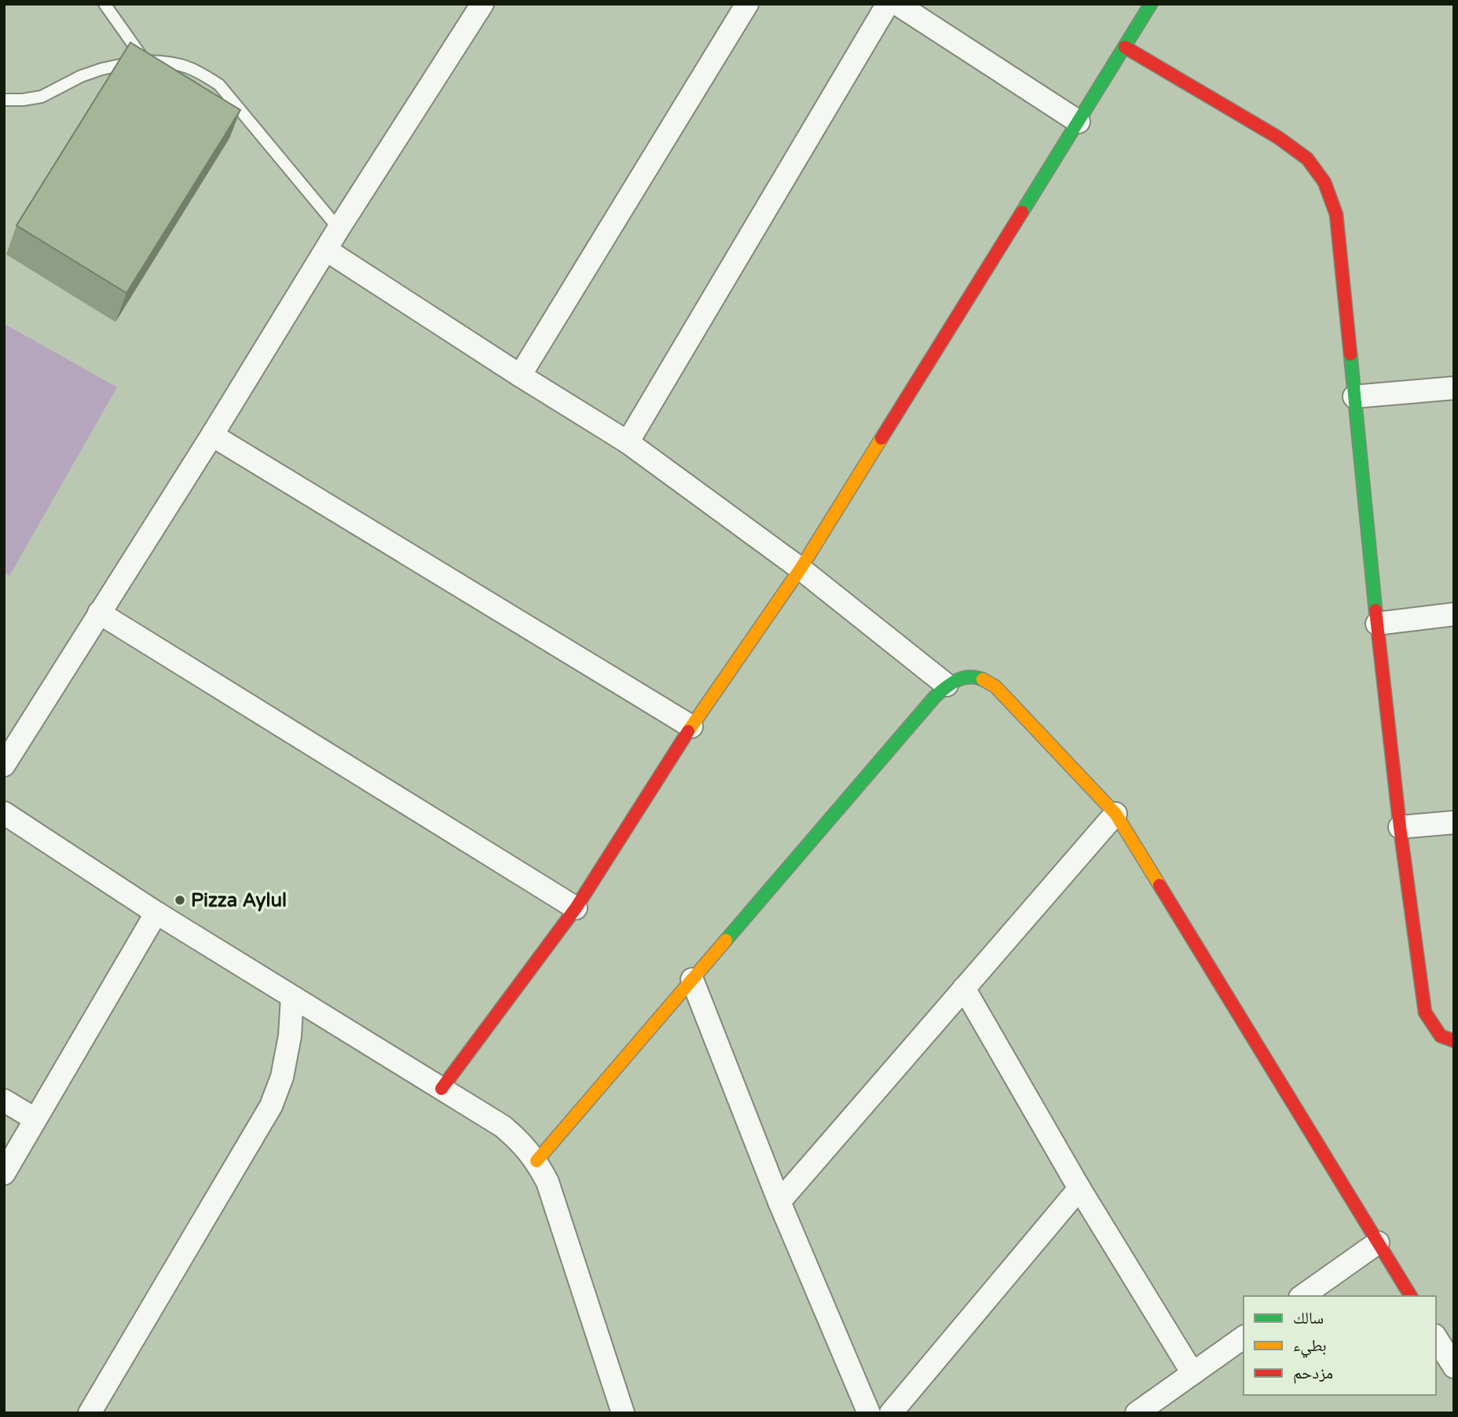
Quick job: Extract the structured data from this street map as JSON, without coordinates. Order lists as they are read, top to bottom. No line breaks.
{"places":["Pizza Aylul"],"legend":["سالك","بطيء","مزدحم"]}
